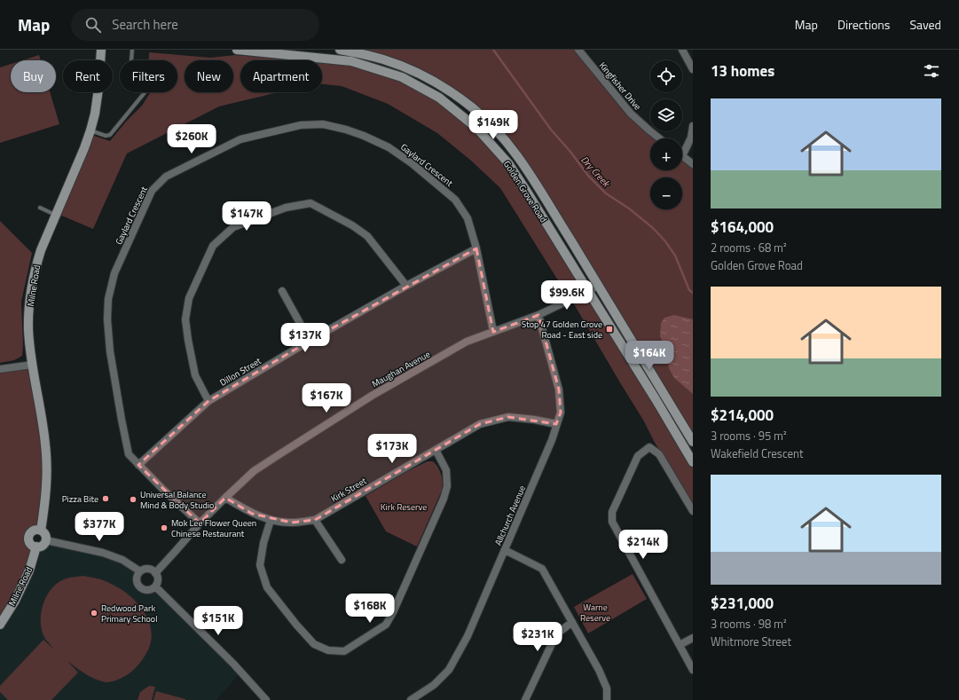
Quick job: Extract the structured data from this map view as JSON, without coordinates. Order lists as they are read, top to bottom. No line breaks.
{"streets":{"main road":["Golden Grove Road","Milne Road"],"street":["Kingfisher Drive","Gaylard Crescent","Maughan Avenue","Dillon Street","Kirk Street","Allchurch Avenue"]},"crossings":[["Gaylard Crescent","Maughan Avenue"],["Gaylard Crescent","Dillon Street"],["Golden Grove Road","Maughan Avenue"],["Maughan Avenue","Kirk Street"],["Maughan Avenue","Allchurch Avenue"],["Kirk Street","Allchurch Avenue"]],"water":["Dry Creek"],"parks":["Kirk Reserve","Warne Reserve"],"places":{"transit":["Stop 47 Golden Grove Road - East side"],"other":["Pizza Bite","Universal Balance Mind & Body Studio","Mok Lee Flower Queen Chinese Restaurant","Redwood Park Primary School"]},"page":{"header":"Map","search":"Search here","nav":["Map","Directions","Saved"],"heading":"13 homes","map_buttons":["+","−"],"chip":["Buy","Rent","Filters","New","Apartment"],"list":[{"name":"$164,000","note":"2 rooms · 68 m² · Golden Grove Road"},{"name":"$214,000","note":"3 rooms · 95 m² · Wakefield Crescent"},{"name":"$231,000","note":"3 rooms · 98 m² · Whitmore Street"}],"price":["$149K","$260K","$147K","$99.6K","$137K","$164K","$167K","$173K","$377K","$214K","$168K","$151K","$231K"]}}
